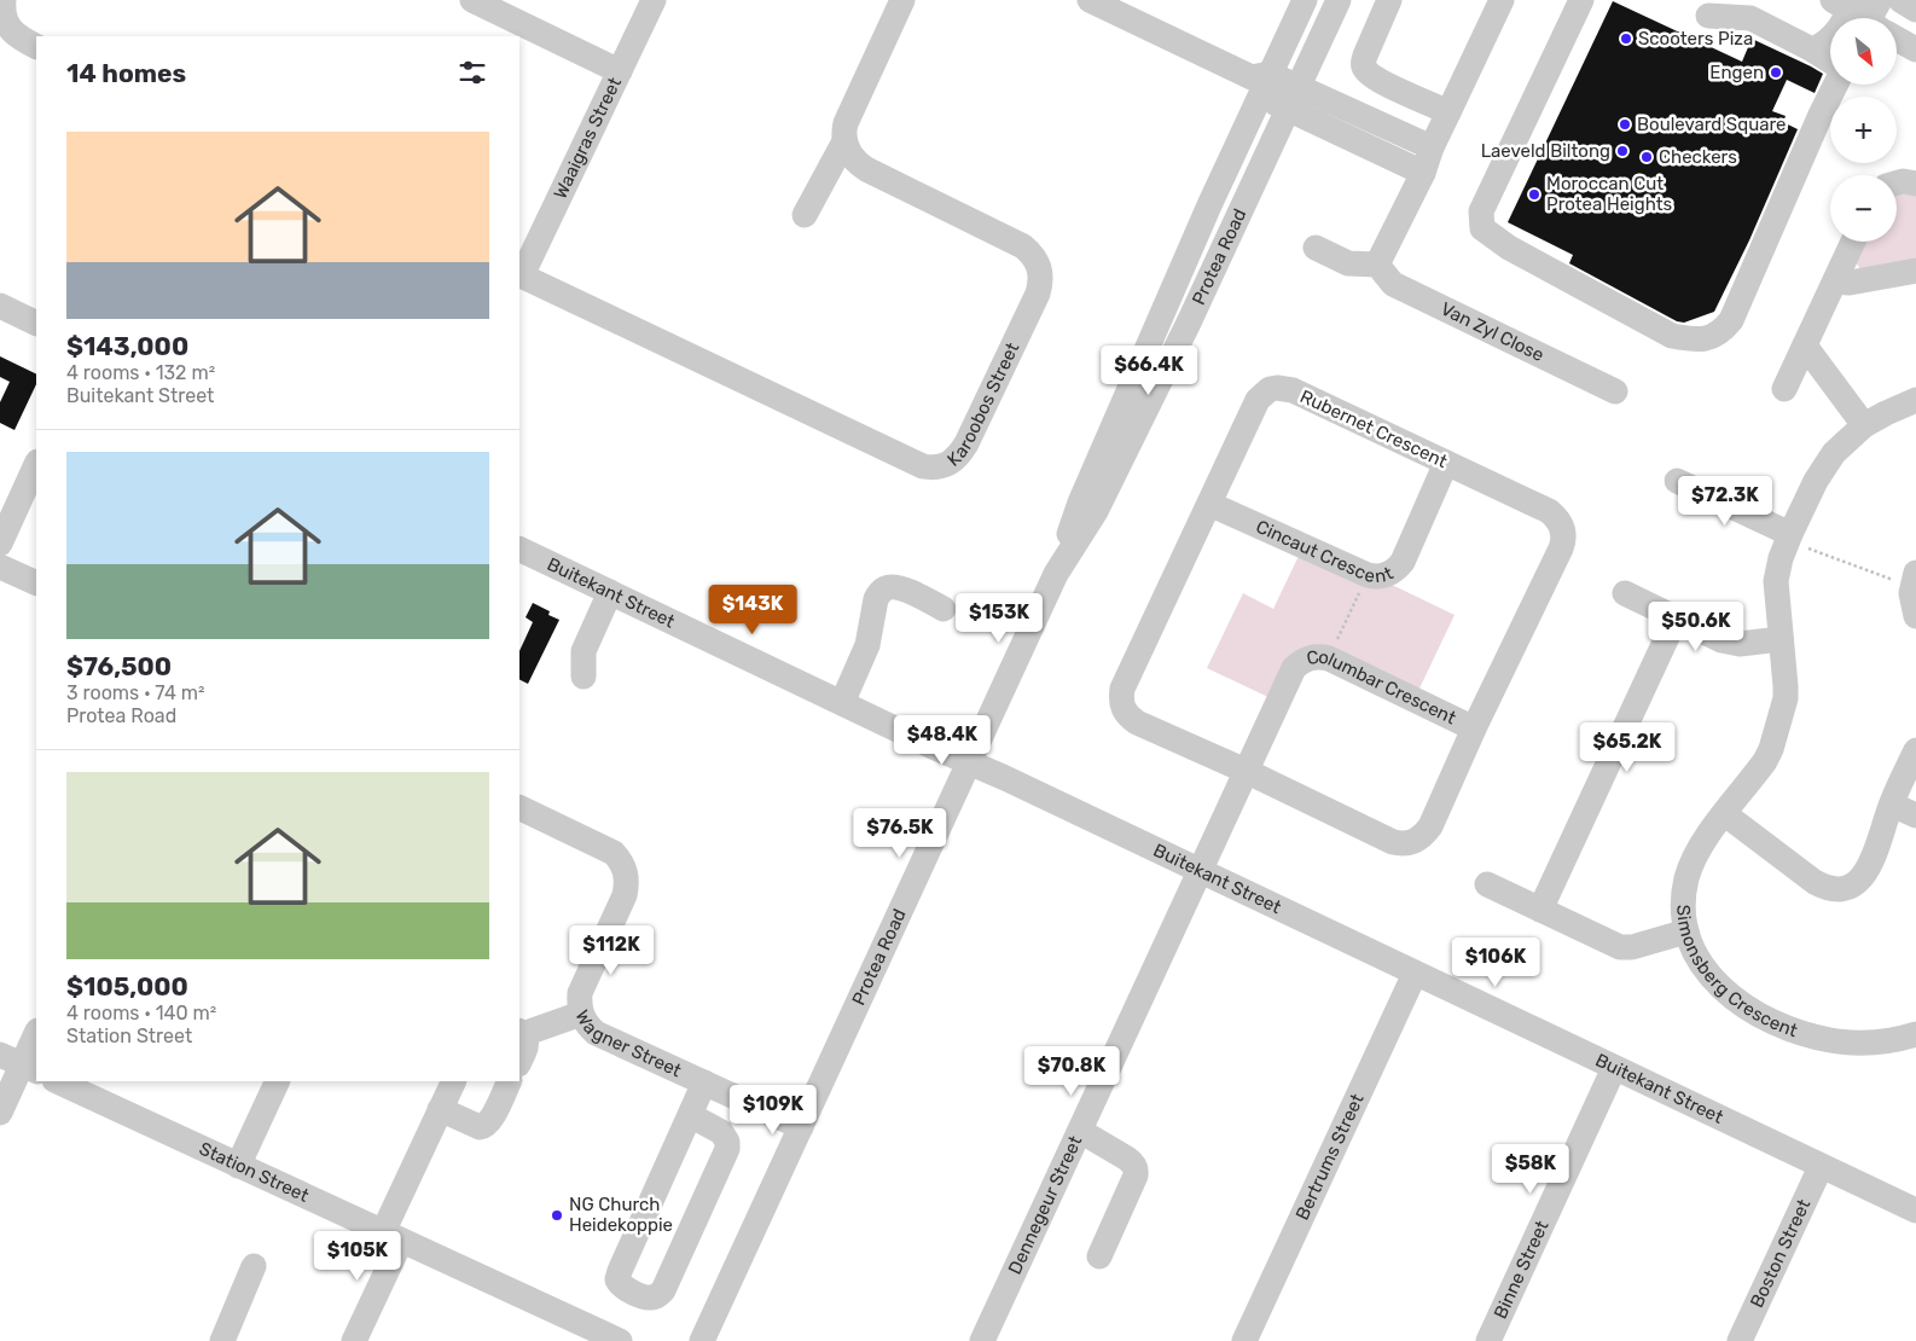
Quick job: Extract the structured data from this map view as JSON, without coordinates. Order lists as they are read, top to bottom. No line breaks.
{"streets":{"street":["Waaigras Street","Protea Road","Van Zyl Close","Karoobos Street","Rubernet Crescent","Cincaut Crescent","Buitekant Street","Columbar Crescent","Simonsberg Crescent","Wagner Street","Bertrums Street","Station Street","Dennegeur Street","Boston Street","Binne Street"]},"crossings":[["Waaigras Street","Karoobos Street"],["Protea Road","Buitekant Street"],["Protea Road","Wagner Street"],["Rubernet Crescent","Cincaut Crescent"],["Rubernet Crescent","Columbar Crescent"],["Buitekant Street","Columbar Crescent"],["Buitekant Street","Bertrums Street"],["Buitekant Street","Dennegeur Street"],["Buitekant Street","Boston Street"],["Buitekant Street","Binne Street"],["Columbar Crescent","Dennegeur Street"]],"places":["Scooters Piza","Engen","Boulevard Square","Laeveld Biltong","Checkers","Moroccan Cut Protea Heights","NG Church Heidekoppie"],"north":"bottom right","page":{"map_buttons":["+","−"],"heading":"14 homes","list":[{"name":"$143,000","note":"4 rooms · 132 m² · Buitekant Street"},{"name":"$76,500","note":"3 rooms · 74 m² · Protea Road"},{"name":"$105,000","note":"4 rooms · 140 m² · Station Street"}],"price":["$66.4K","$72.3K","$143K","$153K","$50.6K","$48.4K","$65.2K","$76.5K","$112K","$106K","$70.8K","$109K","$58K","$105K"]}}
